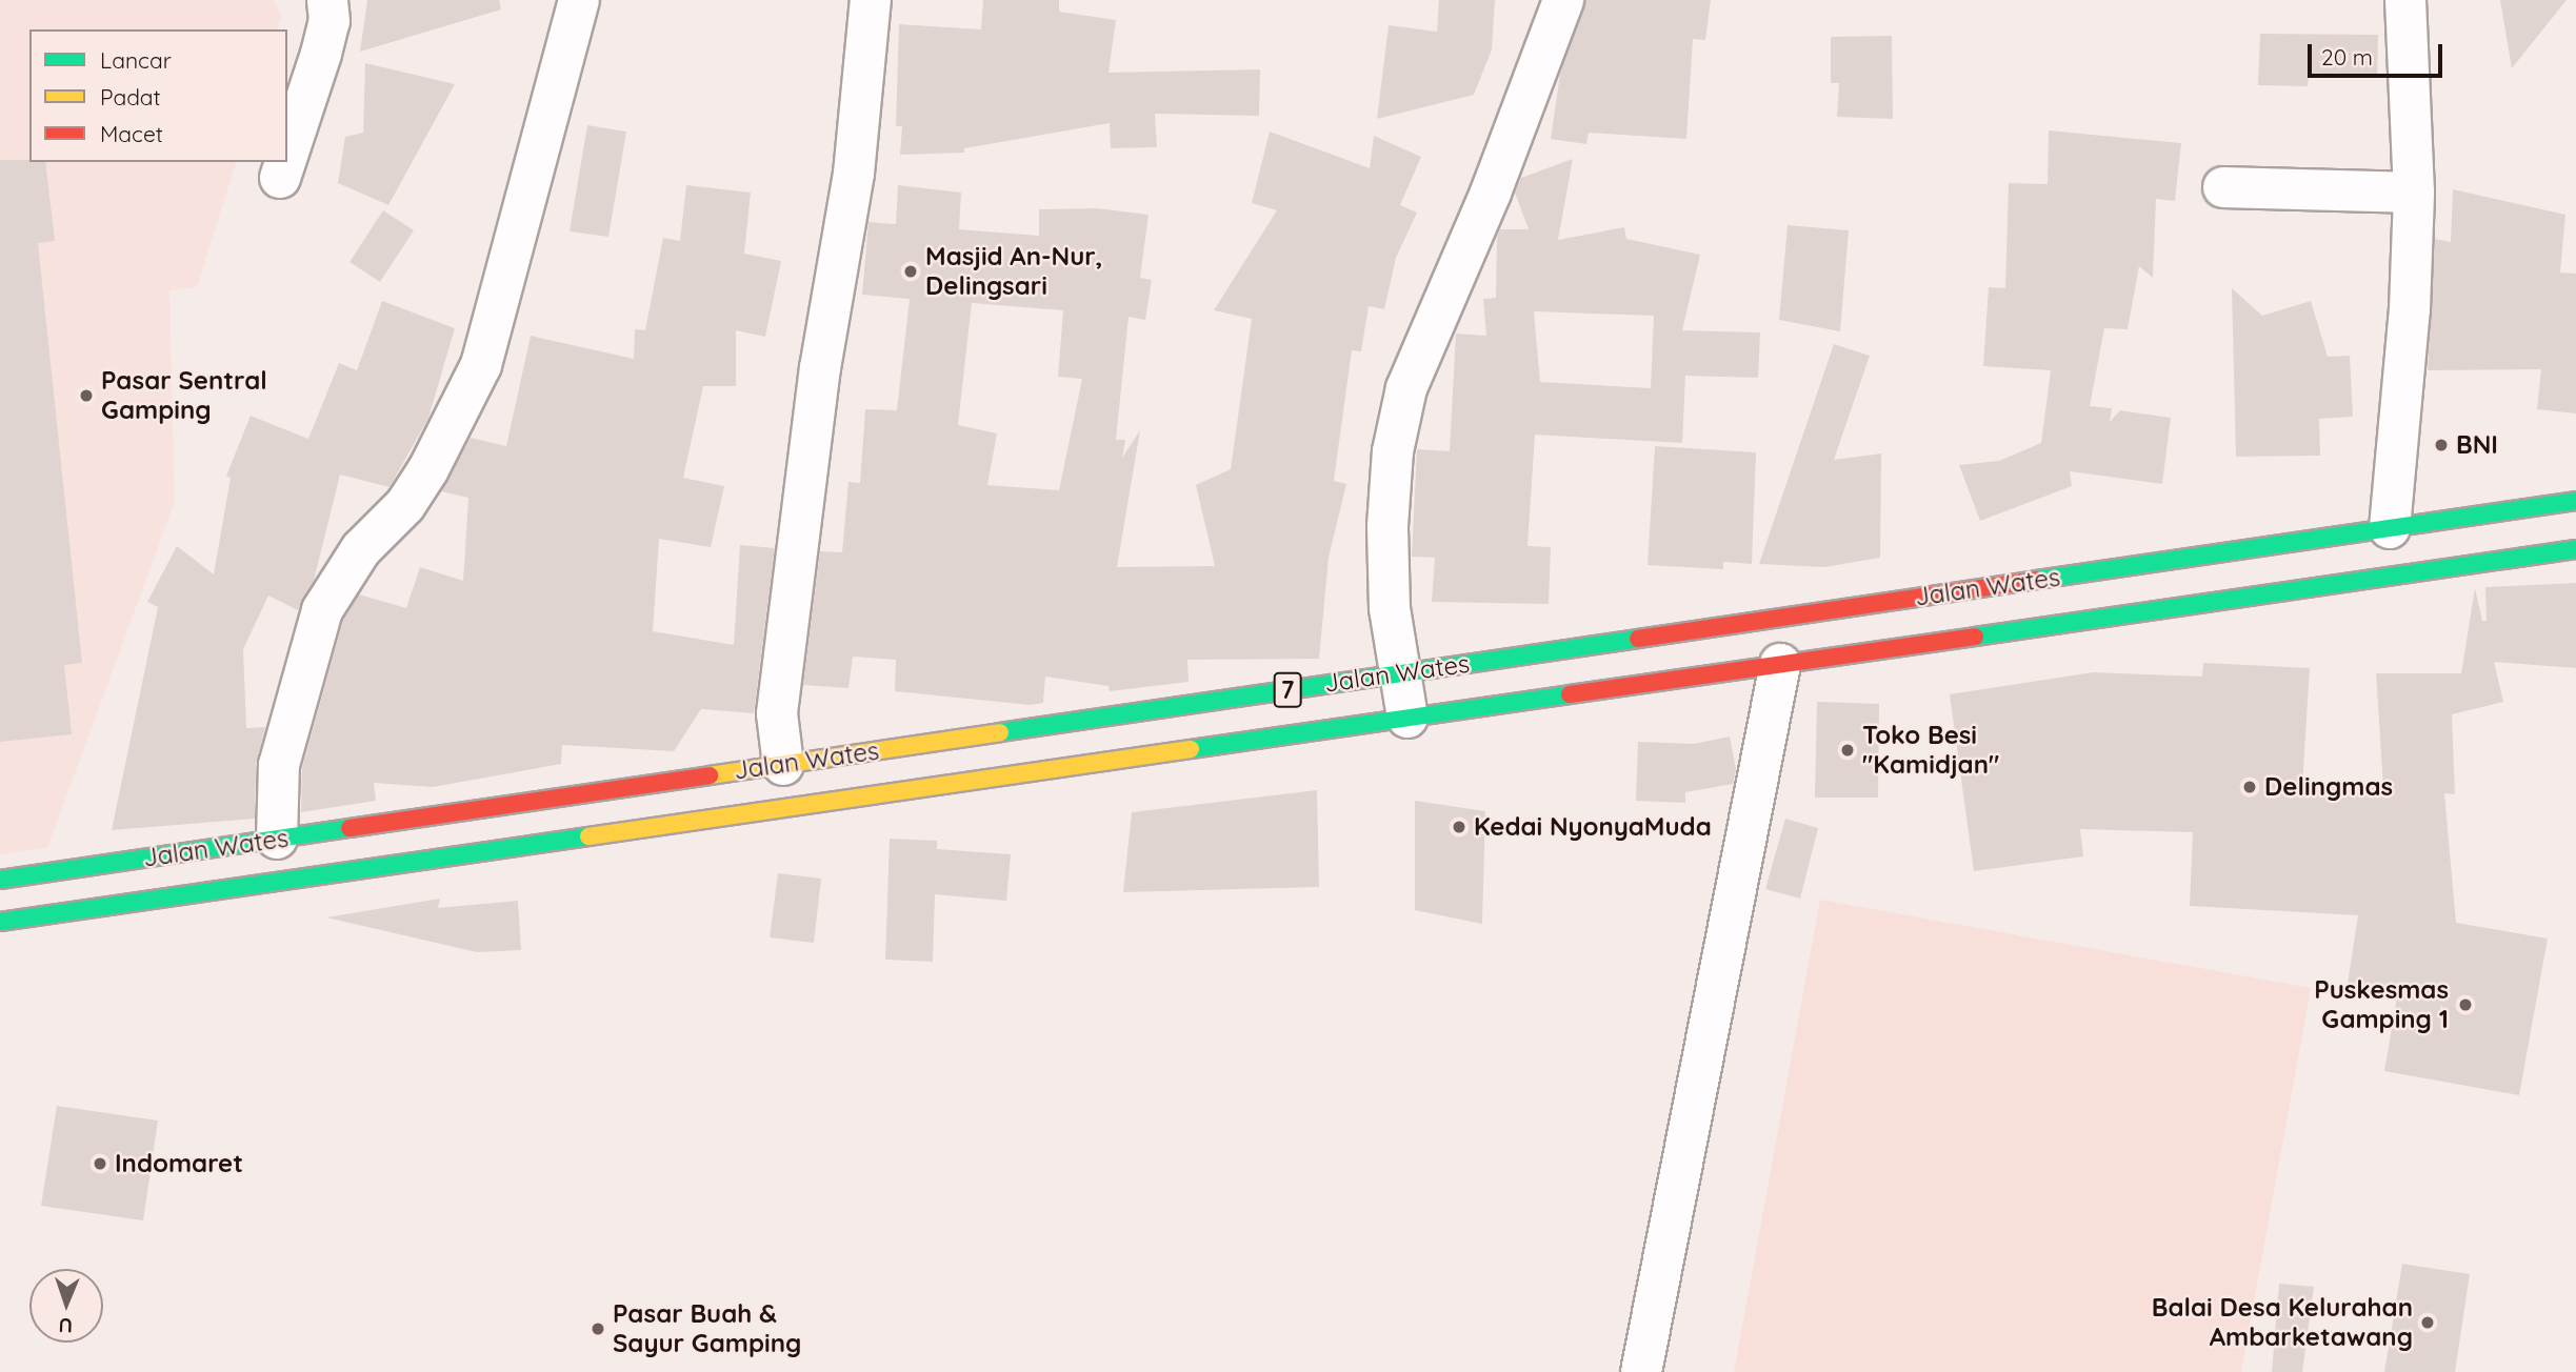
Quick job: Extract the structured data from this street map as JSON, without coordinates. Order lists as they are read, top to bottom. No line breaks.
{"streets":{"highway":["Jalan Wates","7"]},"places":["Masjid An-Nur, Delingsari","Pasar Sentral Gamping","BNI","Toko Besi \"Kamidjan\"","Delingmas","Kedai NyonyaMuda","Puskesmas Gamping 1","Indomaret","Balai Desa Kelurahan Ambarketawang","Pasar Buah & Sayur Gamping"],"legend":["Lancar","Padat","Macet"],"scale_bar":"20 m","north":"bottom"}
